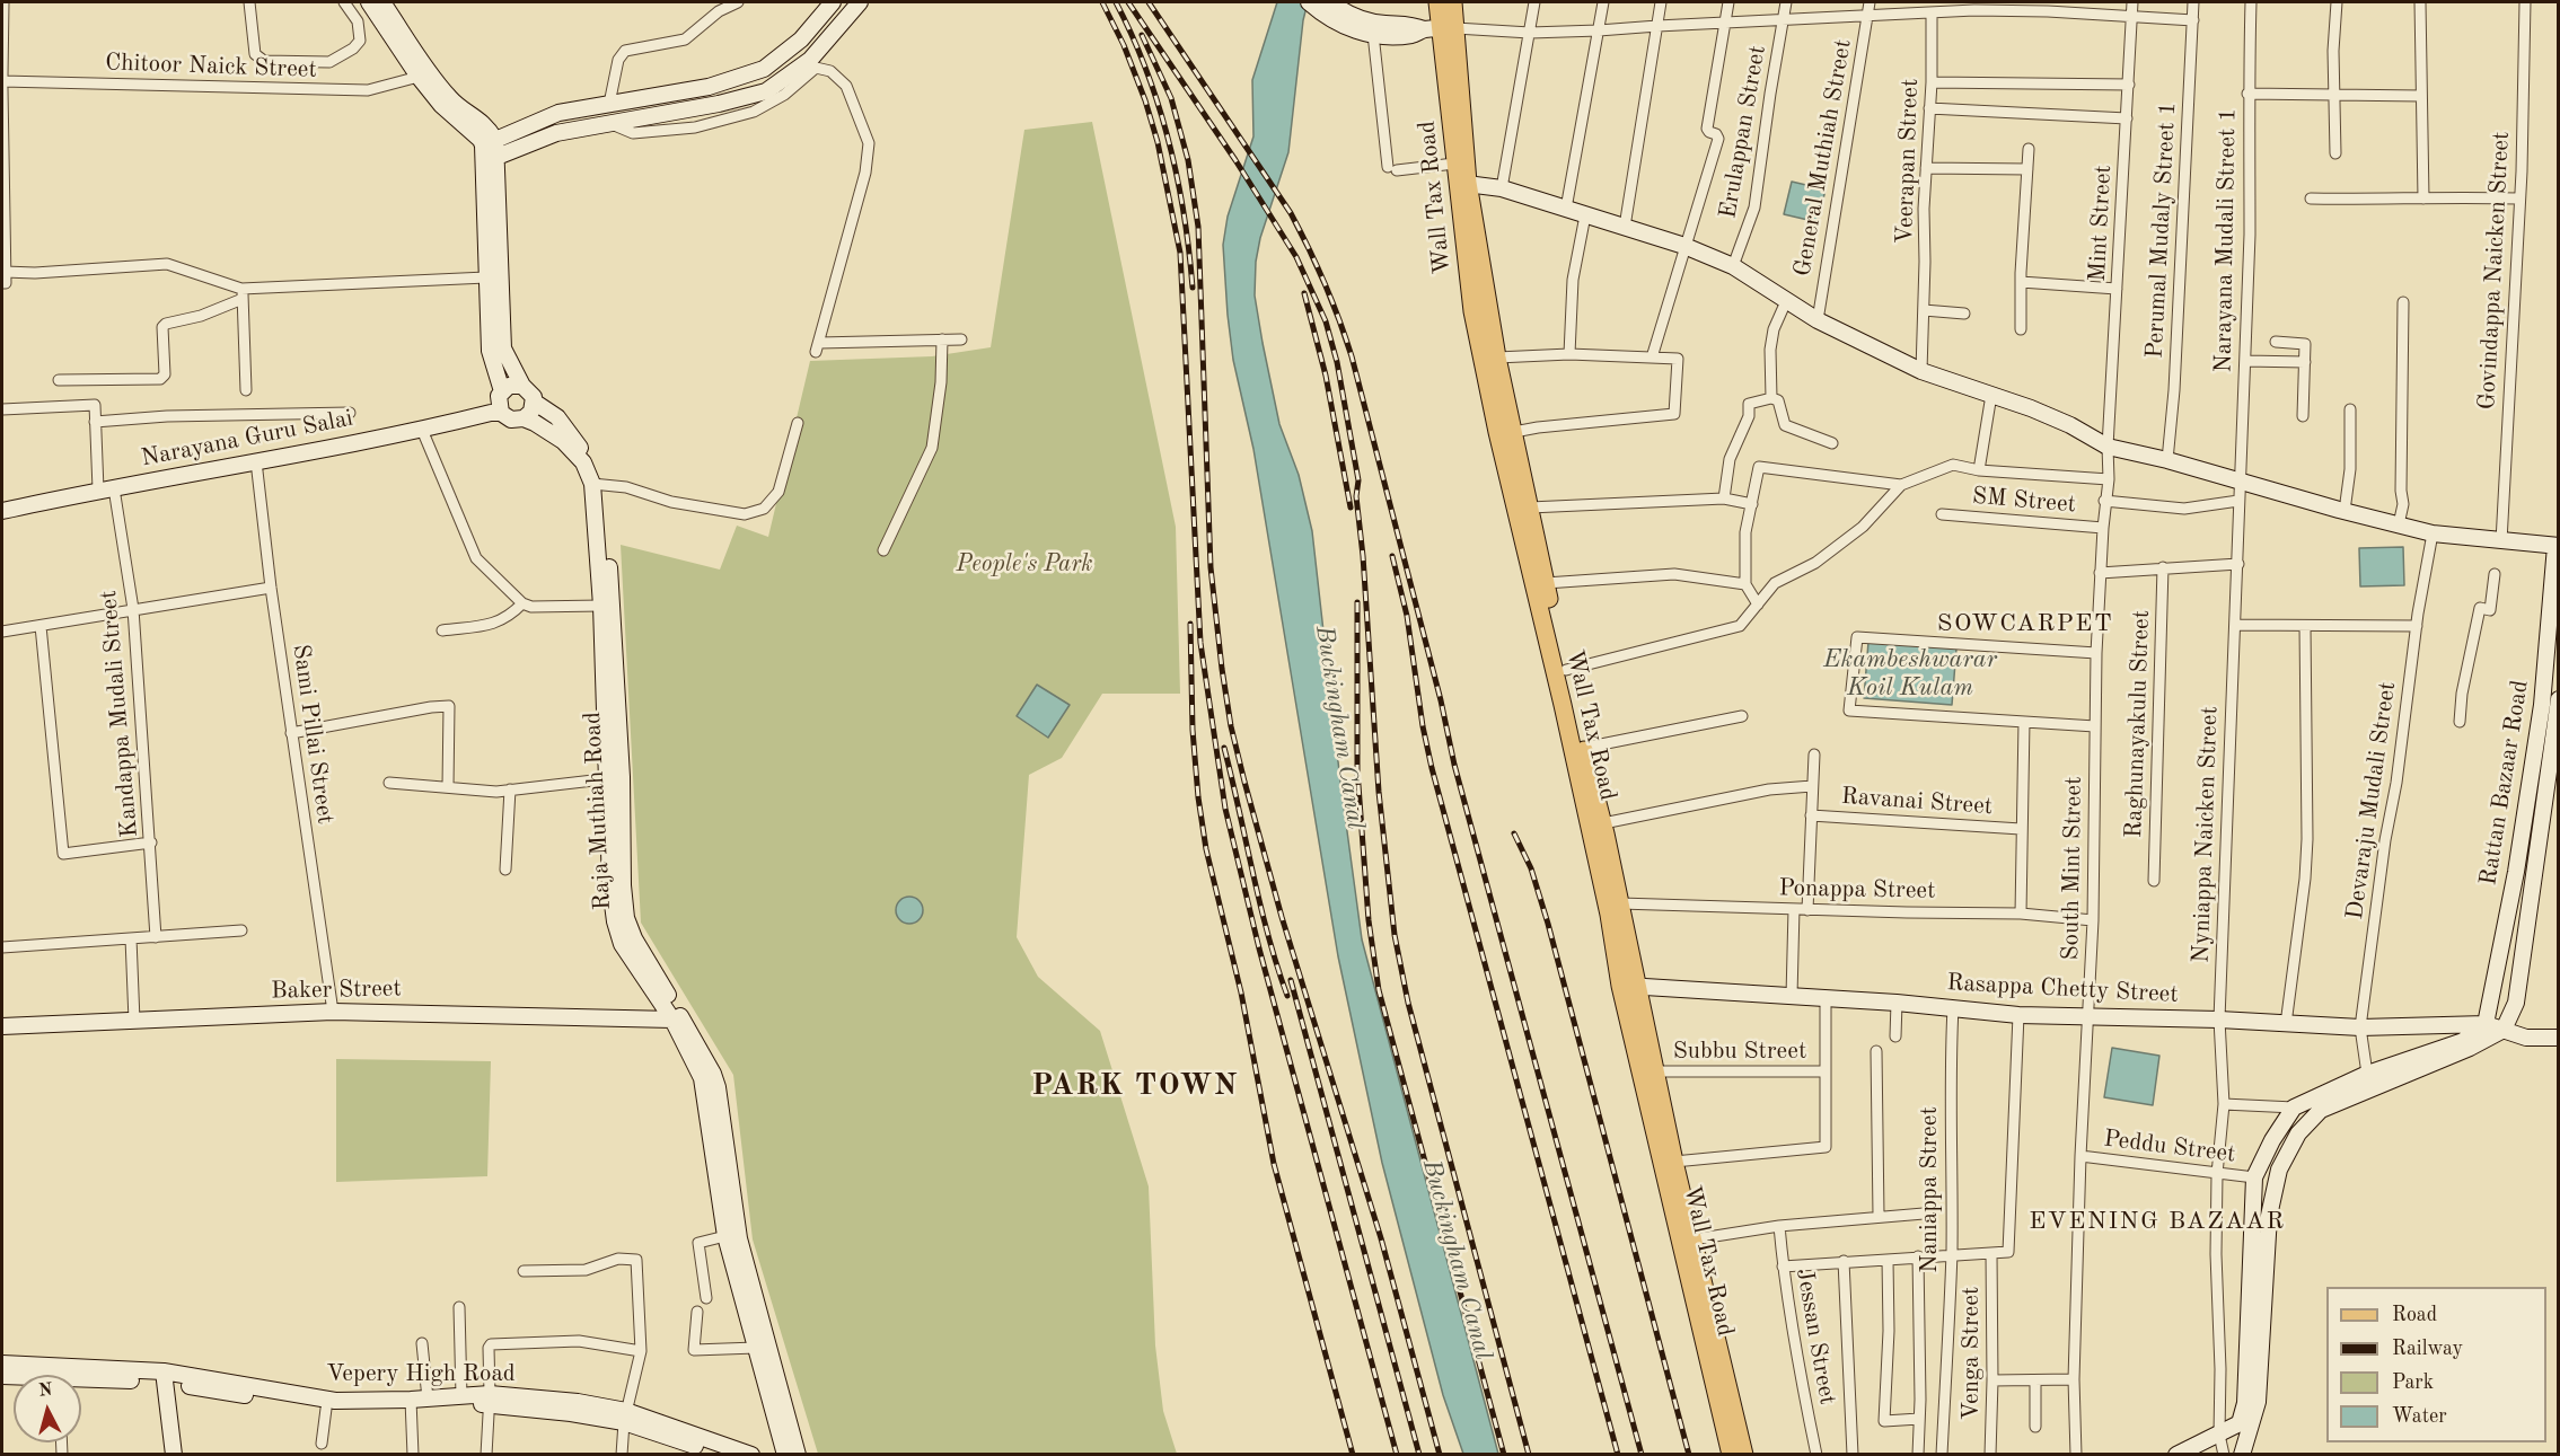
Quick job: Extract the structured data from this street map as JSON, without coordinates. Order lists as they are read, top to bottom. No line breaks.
{"streets":{"main road":["Wall Tax Road","Narayana Guru Salai","Rattan Bazaar Road","Raja Muthiah Road","Rasappa Chetty Street","Baker Street","Vepery High Road"],"street":["Chitoor Naick Street","Erulappan Street","General Muthiah Street","Veerapan Street","Mint Street","Perumal Mudaly Street 1","Narayana Mudali Street 1","Govindappa Naicken Street","SM Street","Kandappa Mudali Street","Raghunayakulu Street","Sami Pillai Street","Devaraju Mudali Street","Ravanai Street","Nyniappa Naicken Street","South Mint Street","Ponappa Street","Subbu Street","Peddu Street","Naniappa Street","Jessan Street","Venga Street"]},"crossings":[["Wall Tax Road","Ponappa Street"],["Wall Tax Road","Rasappa Chetty Street"],["Wall Tax Road","Subbu Street"],["Mint Street","South Mint Street"],["Narayana Mudali Street 1","Nyniappa Naicken Street"],["Narayana Guru Salai","Kandappa Mudali Street"],["Narayana Guru Salai","Sami Pillai Street"],["Narayana Guru Salai","Raja Muthiah Road"],["SM Street","South Mint Street"],["Sami Pillai Street","Baker Street"],["Rattan Bazaar Road","Rasappa Chetty Street"],["Devaraju Mudali Street","Rasappa Chetty Street"],["Raja Muthiah Road","Baker Street"],["Nyniappa Naicken Street","Rasappa Chetty Street"],["Nyniappa Naicken Street","Peddu Street"],["South Mint Street","Ponappa Street"],["South Mint Street","Rasappa Chetty Street"],["South Mint Street","Peddu Street"],["Rasappa Chetty Street","Naniappa Street"]],"districts":["SOWCARPET","PARK TOWN","EVENING BAZAAR"],"water":["Ekambeshwarar Koil Kulam","Buckingham Canal"],"parks":["People's Park"],"legend":["Road","Railway","Park","Water"],"north":"top"}
